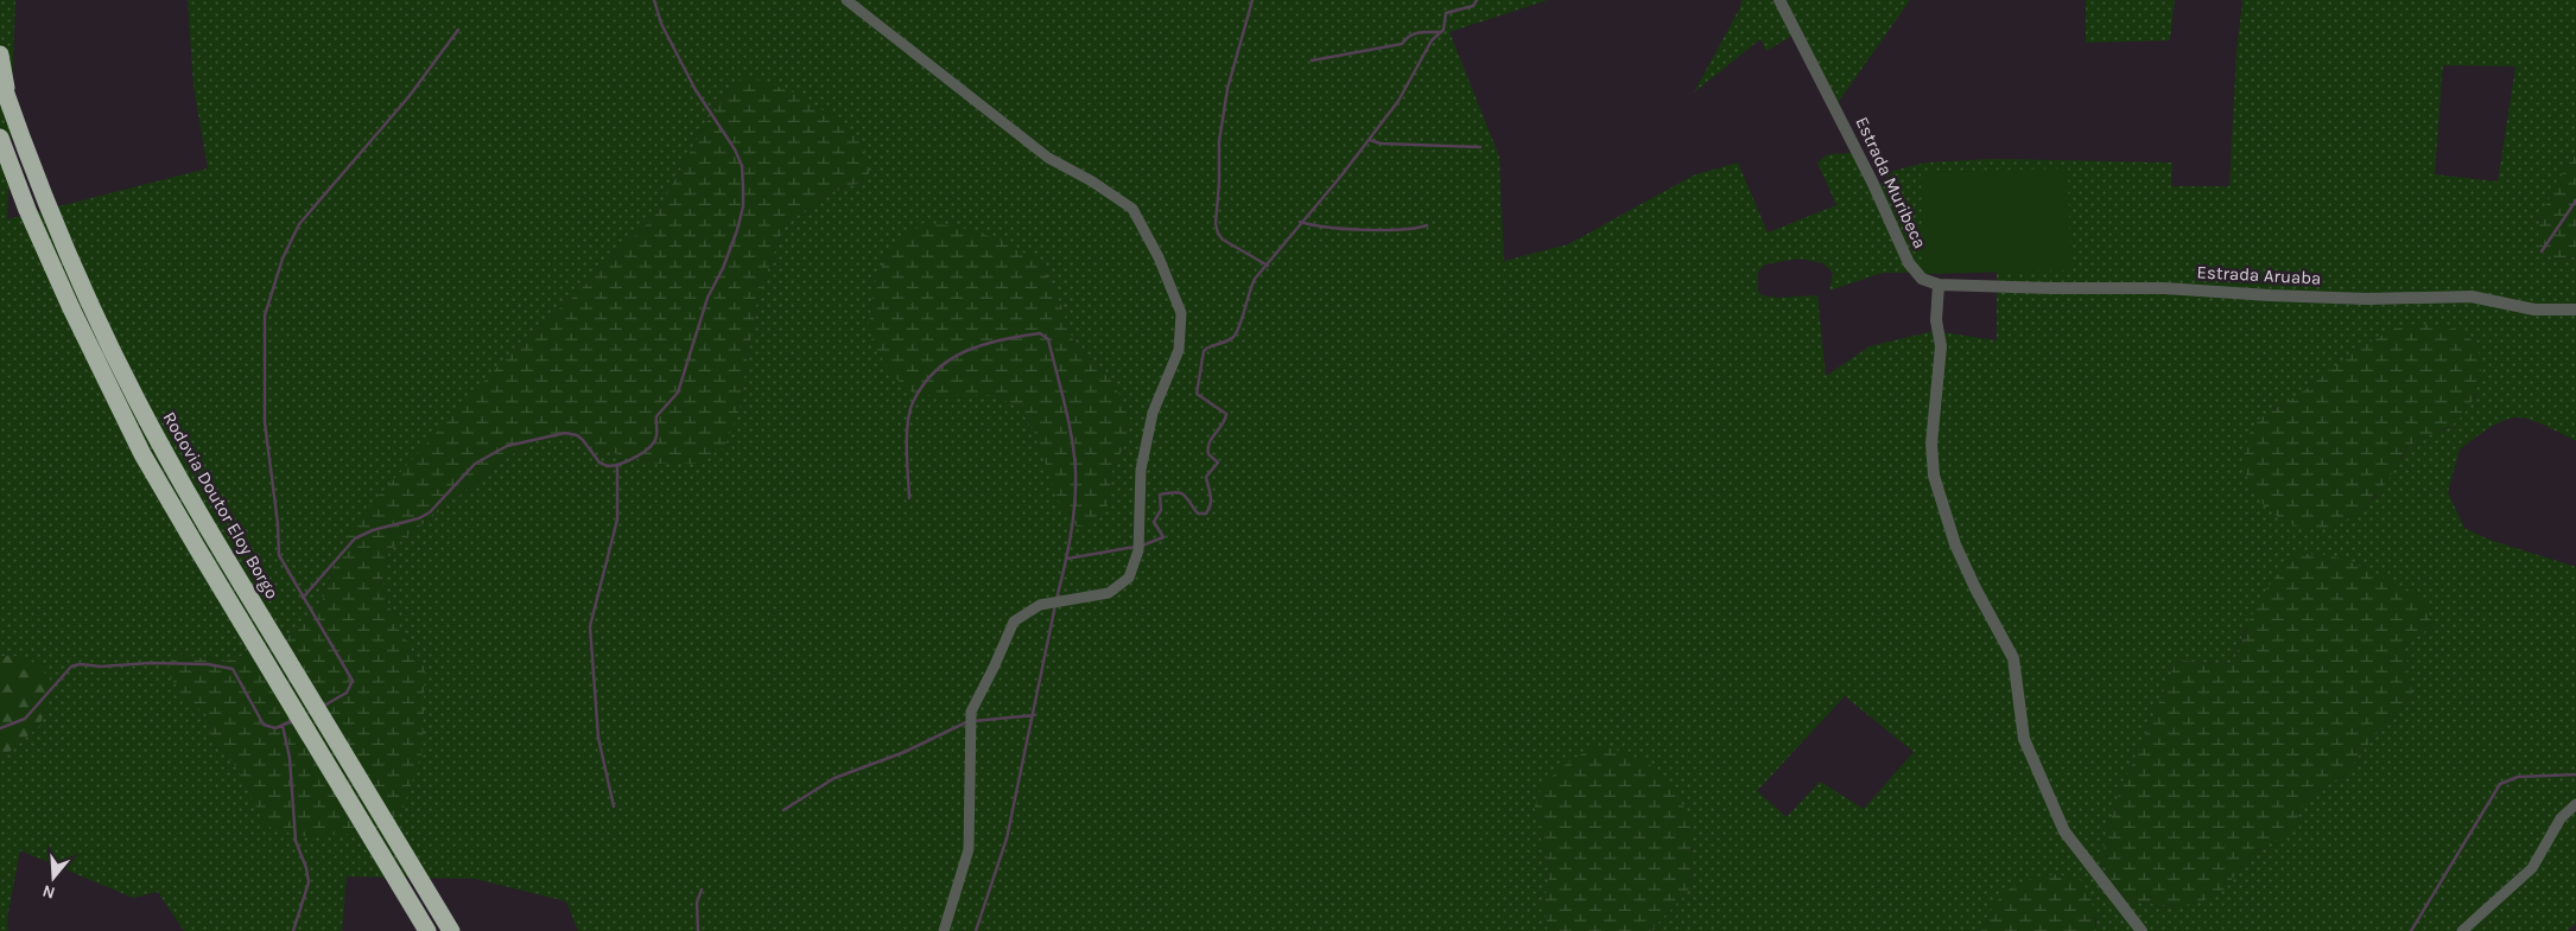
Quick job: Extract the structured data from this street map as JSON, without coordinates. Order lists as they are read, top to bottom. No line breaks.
{"streets":{"highway":["Rodovia Doutor Eloy Borgo"],"street":["Estrada Muribeca","Estrada Aruaba"]},"crossings":[["Estrada Muribeca","Estrada Aruaba"]],"north":"bottom"}
